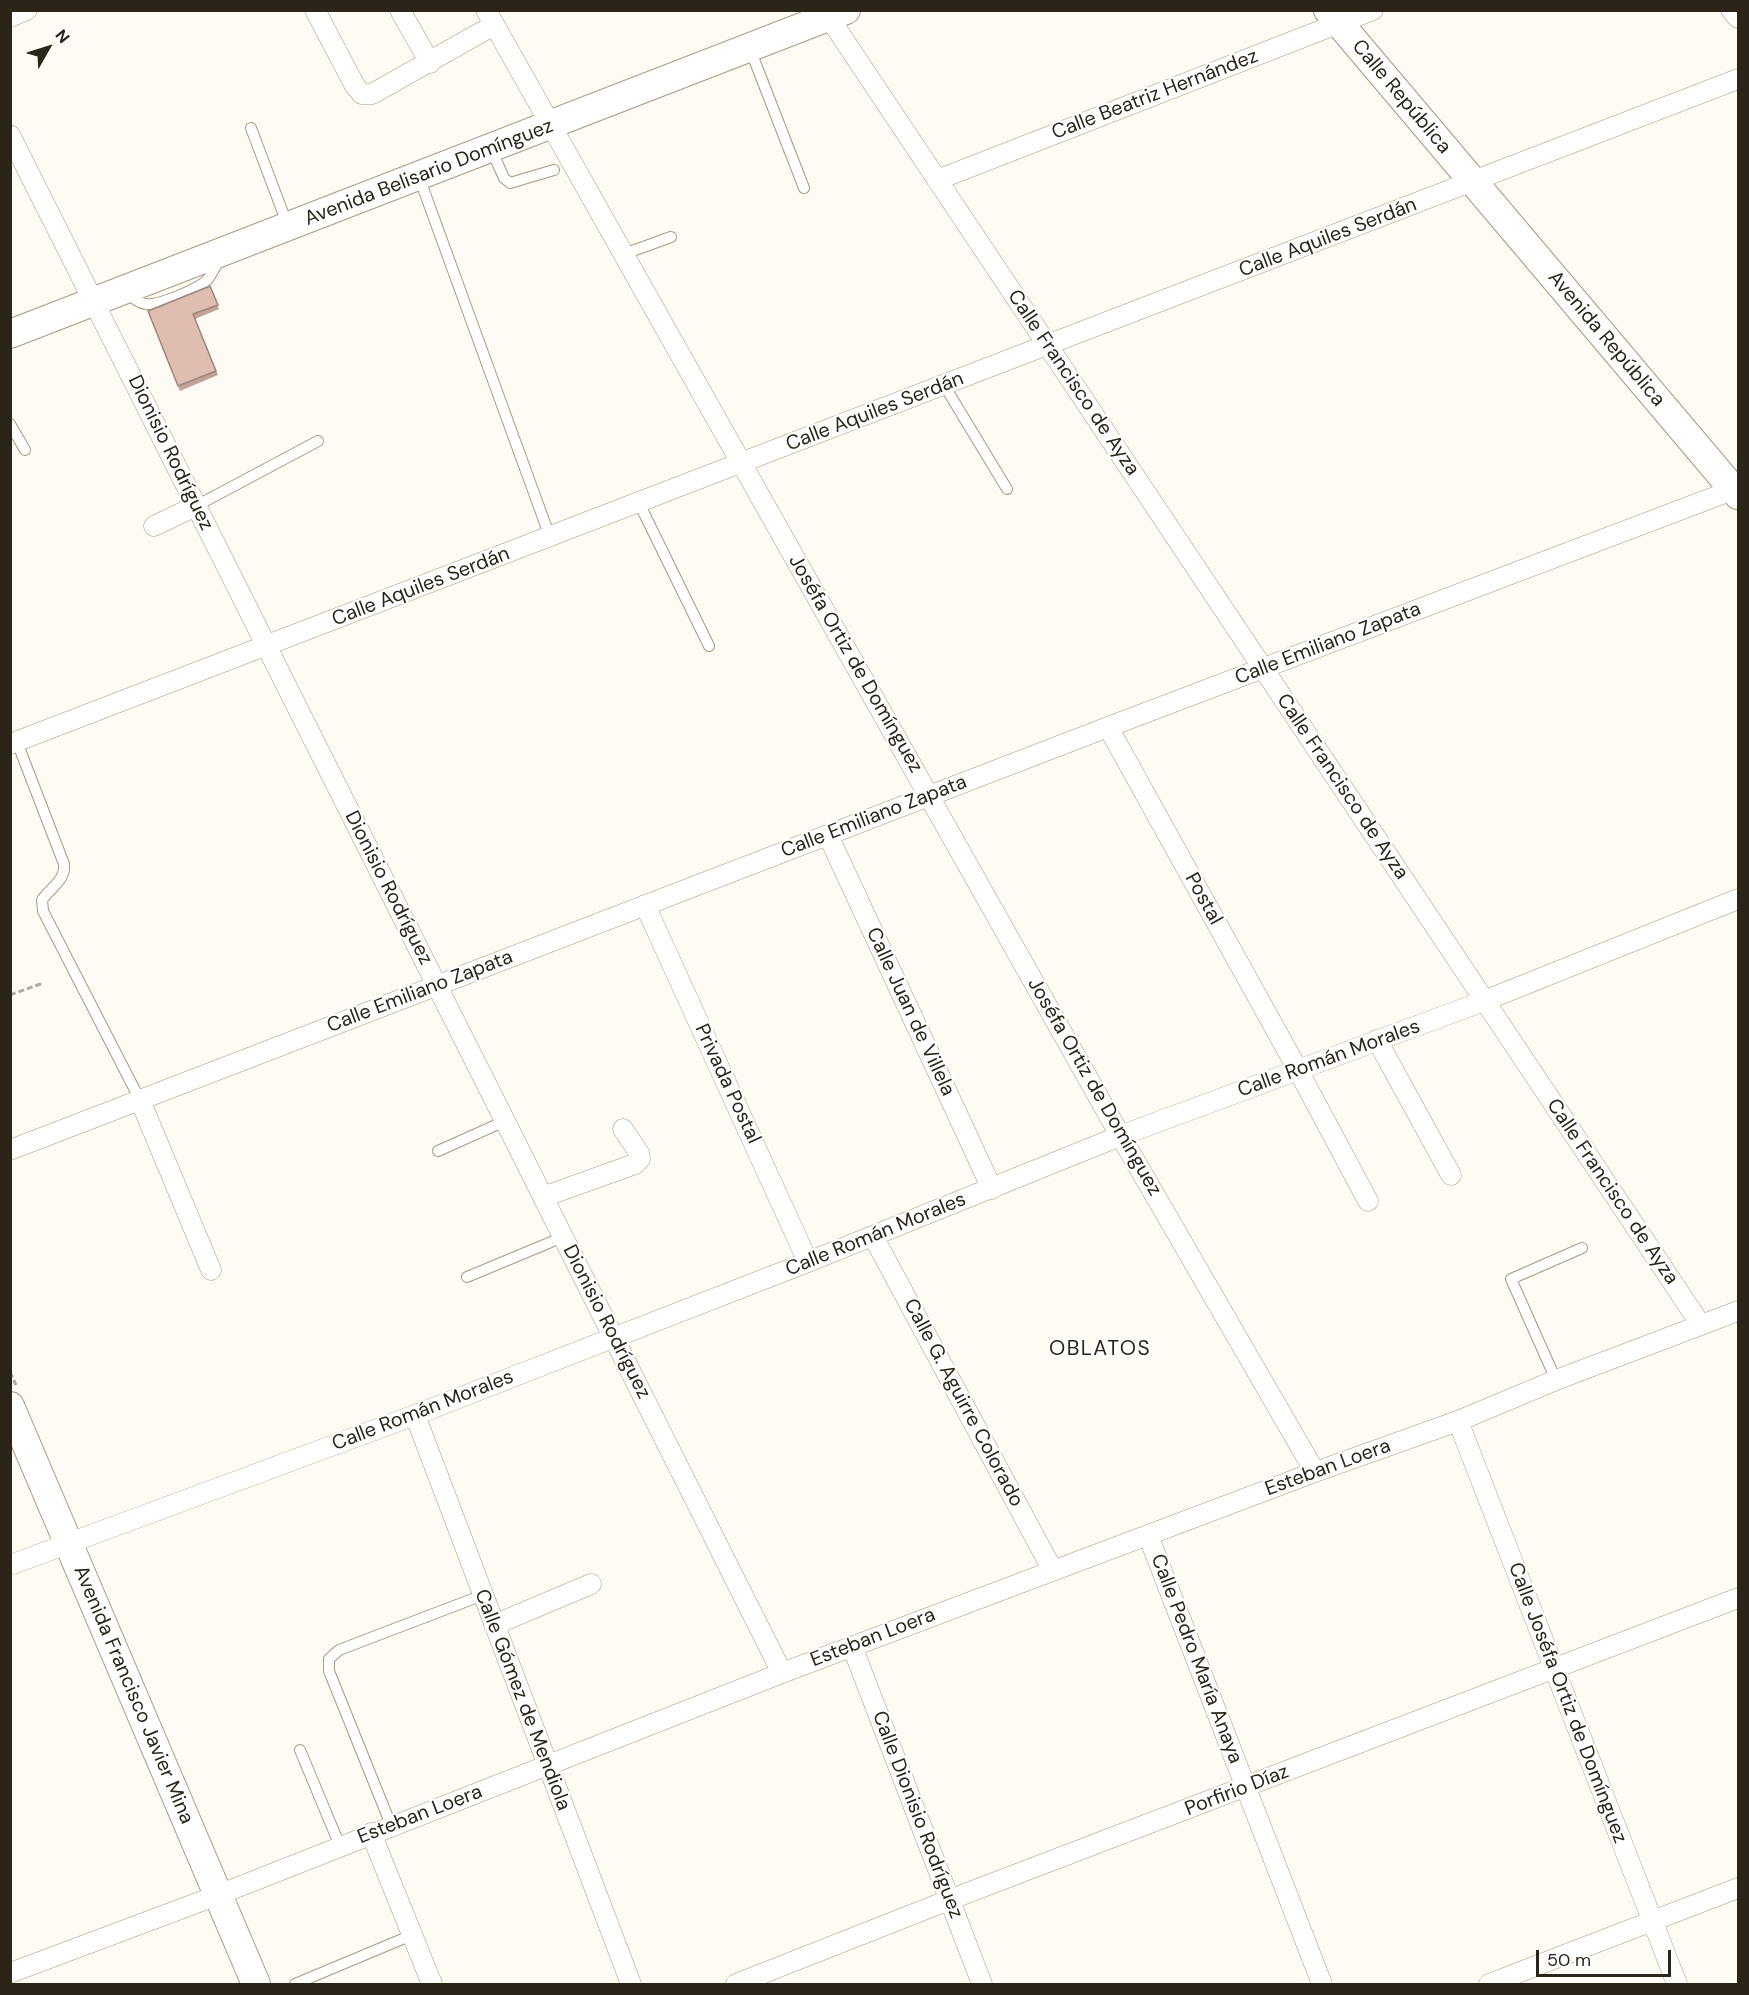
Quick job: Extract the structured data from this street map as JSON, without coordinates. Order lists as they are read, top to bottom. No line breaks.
{"streets":{"main road":["Calle República","Avenida Belisario Domínguez","Avenida República","Avenida Francisco Javier Mina"],"street":["Calle Beatriz Hernández","Calle Aquiles Serdán","Calle Francisco de Ayza","Dionisio Rodríguez","Calle Emiliano Zapata","Joséfa Ortiz de Domínguez","Postal","Calle Juan de Villela","Calle Román Morales","Privada Postal","Calle G. Aguirre Colorado","Esteban Loera","Calle Pedro María Anaya","Calle Gómez de Mendiola","Calle Joséfa Ortiz de Domínguez","Porfirio Díaz","Calle Dionisio Rodríguez"]},"crossings":[["Calle Beatriz Hernández","Calle República"],["Calle Beatriz Hernández","Calle Francisco de Ayza"],["Calle República","Calle Aquiles Serdán"],["Calle República","Avenida República"],["Avenida Belisario Domínguez","Calle Francisco de Ayza"],["Avenida Belisario Domínguez","Dionisio Rodríguez"],["Avenida Belisario Domínguez","Joséfa Ortiz de Domínguez"],["Calle Aquiles Serdán","Avenida República"],["Calle Aquiles Serdán","Calle Francisco de Ayza"],["Calle Aquiles Serdán","Dionisio Rodríguez"],["Calle Aquiles Serdán","Joséfa Ortiz de Domínguez"],["Avenida República","Calle Emiliano Zapata"],["Calle Francisco de Ayza","Calle Emiliano Zapata"],["Calle Francisco de Ayza","Calle Román Morales"],["Calle Francisco de Ayza","Esteban Loera"],["Dionisio Rodríguez","Calle Emiliano Zapata"],["Dionisio Rodríguez","Calle Román Morales"],["Dionisio Rodríguez","Esteban Loera"],["Calle Emiliano Zapata","Joséfa Ortiz de Domínguez"],["Calle Emiliano Zapata","Postal"],["Calle Emiliano Zapata","Calle Juan de Villela"],["Calle Emiliano Zapata","Privada Postal"],["Joséfa Ortiz de Domínguez","Calle Román Morales"],["Joséfa Ortiz de Domínguez","Esteban Loera"],["Postal","Calle Román Morales"],["Calle Juan de Villela","Calle Román Morales"],["Calle Román Morales","Privada Postal"],["Calle Román Morales","Calle G. Aguirre Colorado"],["Calle Román Morales","Avenida Francisco Javier Mina"],["Calle Román Morales","Calle Gómez de Mendiola"],["Calle G. Aguirre Colorado","Esteban Loera"],["Esteban Loera","Calle Pedro María Anaya"],["Esteban Loera","Avenida Francisco Javier Mina"],["Esteban Loera","Calle Gómez de Mendiola"],["Esteban Loera","Calle Joséfa Ortiz de Domínguez"],["Esteban Loera","Calle Dionisio Rodríguez"],["Calle Pedro María Anaya","Porfirio Díaz"],["Calle Joséfa Ortiz de Domínguez","Porfirio Díaz"],["Porfirio Díaz","Calle Dionisio Rodríguez"]],"districts":["OBLATOS"],"scale_bar":"50 m","north":"top right"}
